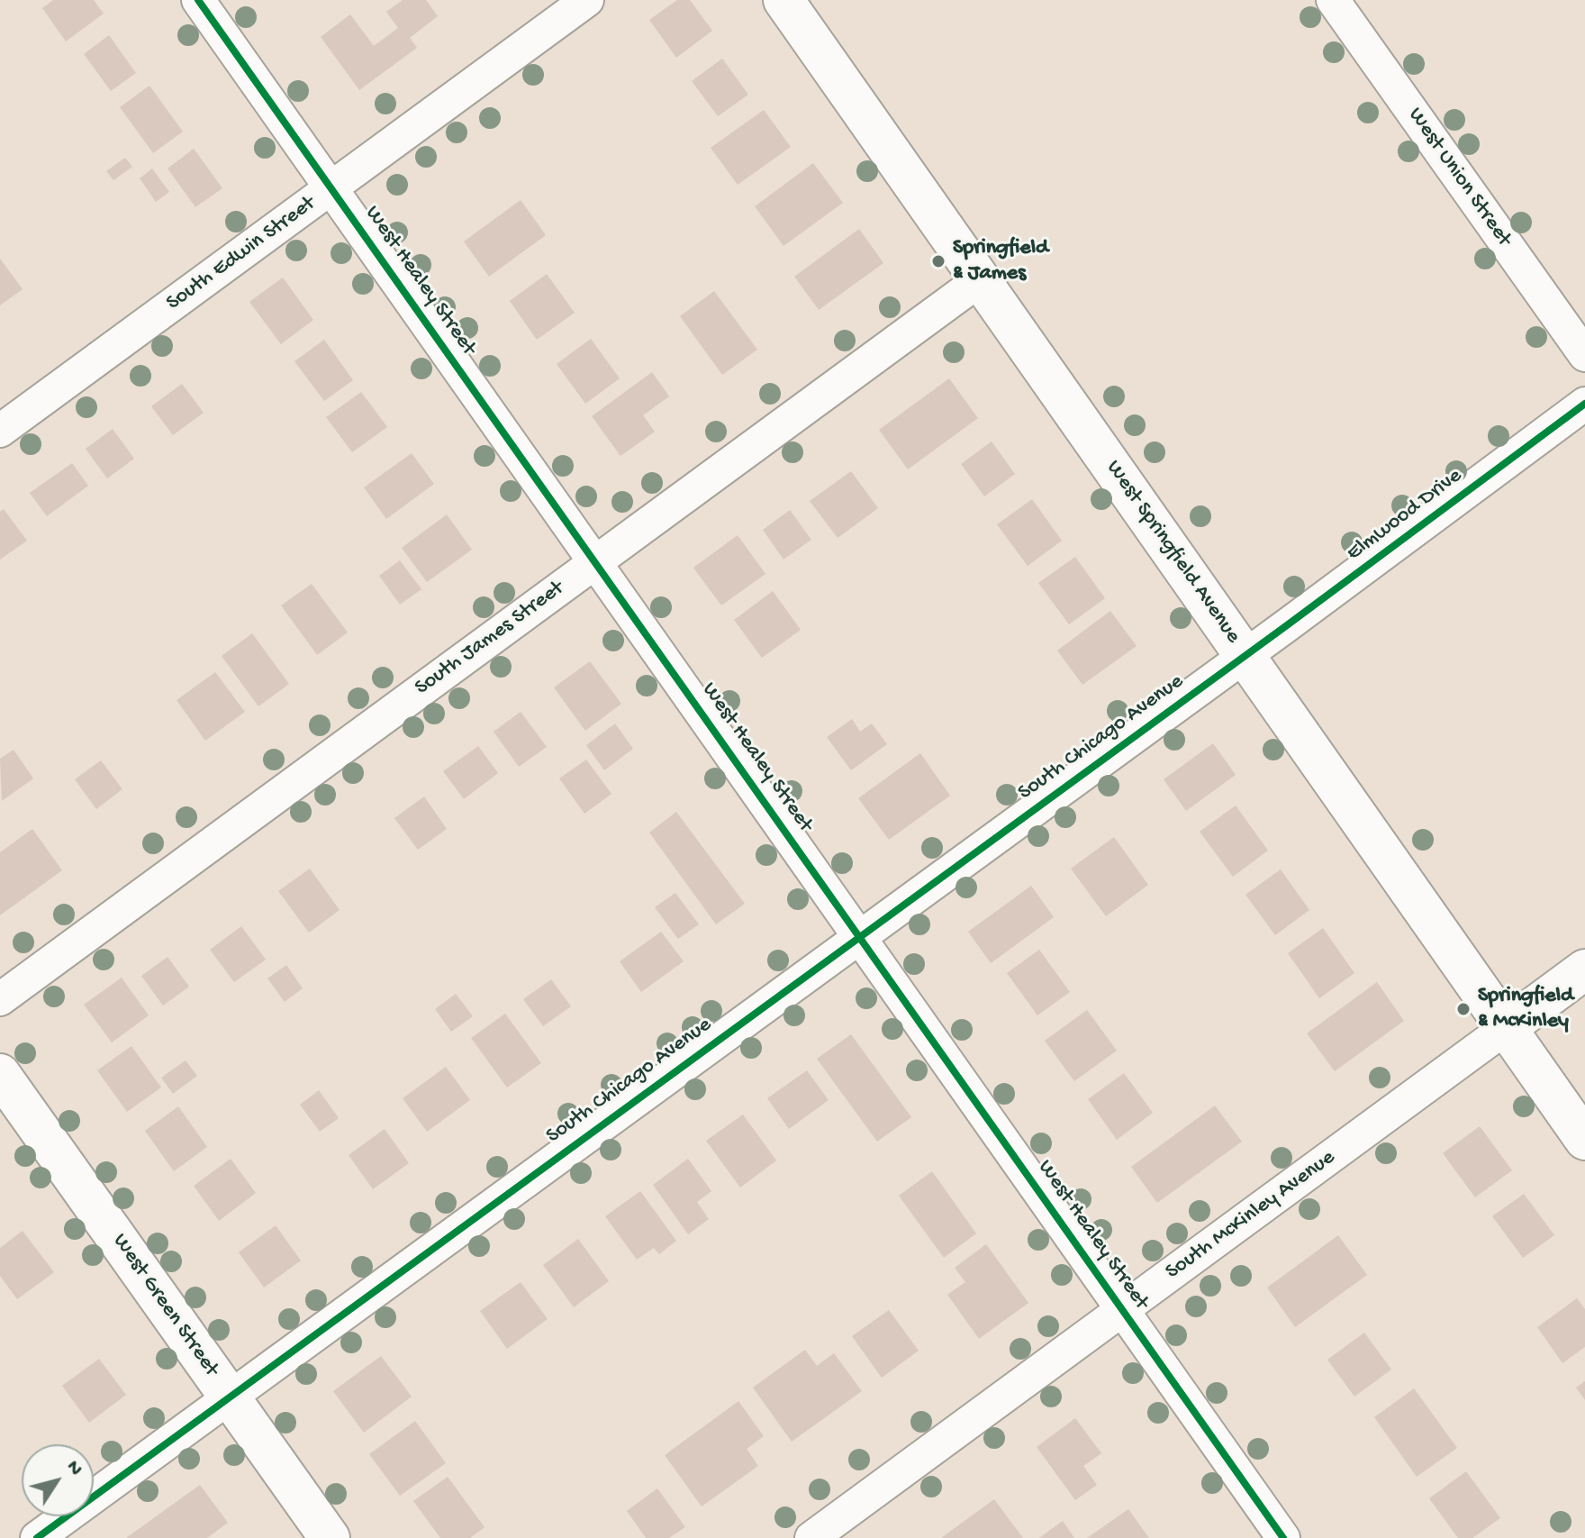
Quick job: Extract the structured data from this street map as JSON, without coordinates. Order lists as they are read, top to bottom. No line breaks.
{"streets":{"main road":["West Springfield Avenue","South McKinley Avenue","West Green Street"],"street":["West Union Street","South Edwin Street","West Healey Street","Elmwood Drive","South James Street","South Chicago Avenue"]},"crossings":[["South Edwin Street","West Healey Street"],["West Healey Street","South James Street"],["West Healey Street","South Chicago Avenue"],["West Healey Street","South McKinley Avenue"],["Elmwood Drive","West Springfield Avenue"],["Elmwood Drive","South Chicago Avenue"],["West Springfield Avenue","South James Street"],["West Springfield Avenue","South Chicago Avenue"],["West Springfield Avenue","South McKinley Avenue"],["South Chicago Avenue","West Green Street"]],"places":["Springfield & James","Springfield & McKinley"],"north":"top right"}
